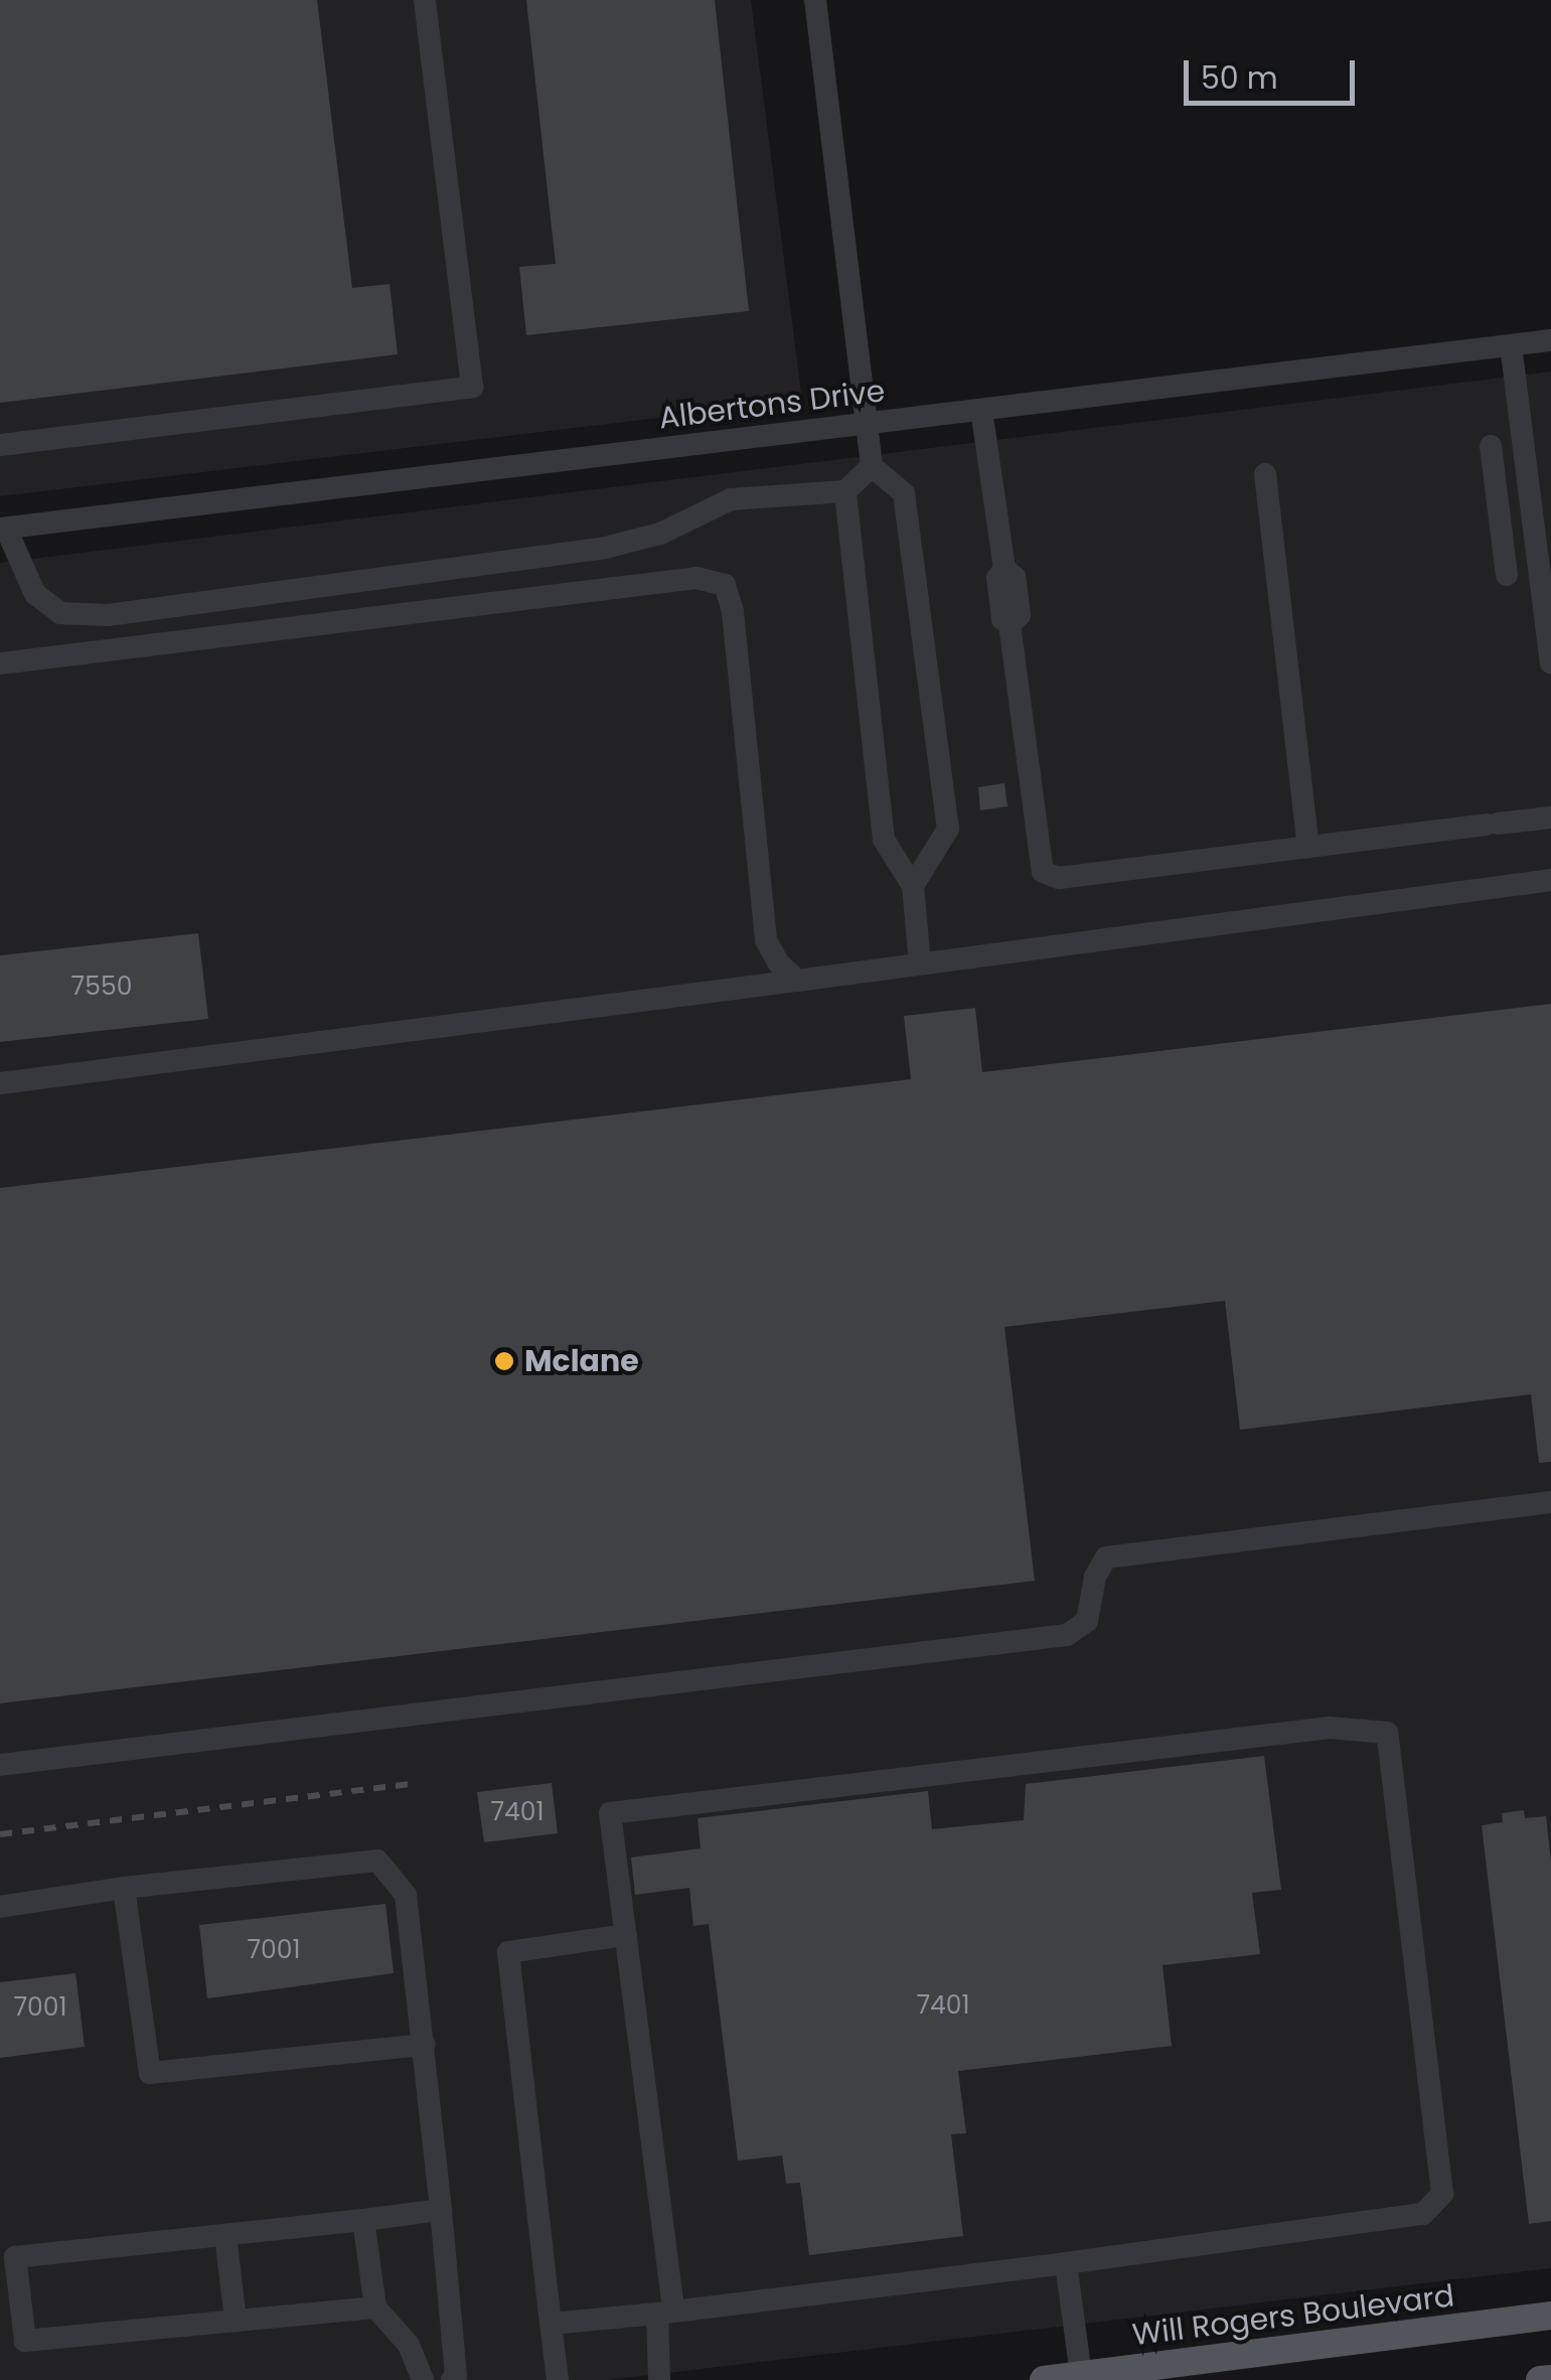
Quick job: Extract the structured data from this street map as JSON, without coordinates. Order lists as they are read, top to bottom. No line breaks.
{"streets":{"main road":["Will Rogers Boulevard"],"street":["Albertons Drive"]},"places":["Mclane"],"house_numbers":["7550","7401","7001","7401","7001"],"scale_bar":"50 m"}
